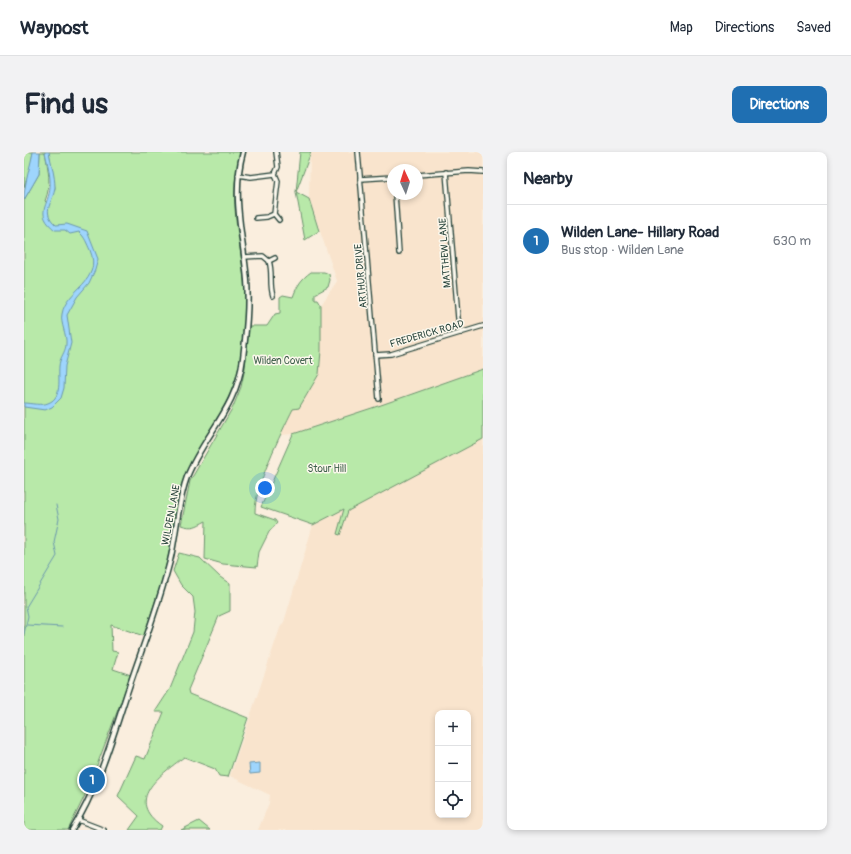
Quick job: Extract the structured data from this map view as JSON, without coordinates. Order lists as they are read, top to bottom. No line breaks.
{"streets":{"street":["MATTHEW LANE","ARTHUR DRIVE","FREDERICK ROAD","WILDEN LANE"]},"crossings":[["MATTHEW LANE","FREDERICK ROAD"],["ARTHUR DRIVE","FREDERICK ROAD"]],"parks":["Wilden Covert","Stour Hill"],"north":"top","page":{"header":"Waypost","nav":["Map","Directions","Saved"],"buttons":"Directions","title":"Find us","heading":"Nearby","list":[{"mark":"1","name":"Wilden Lane- Hillary Road","note":"Bus stop · Wilden Lane","value":"630 m"}],"map_buttons":["+","−"],"pins":"1"}}
